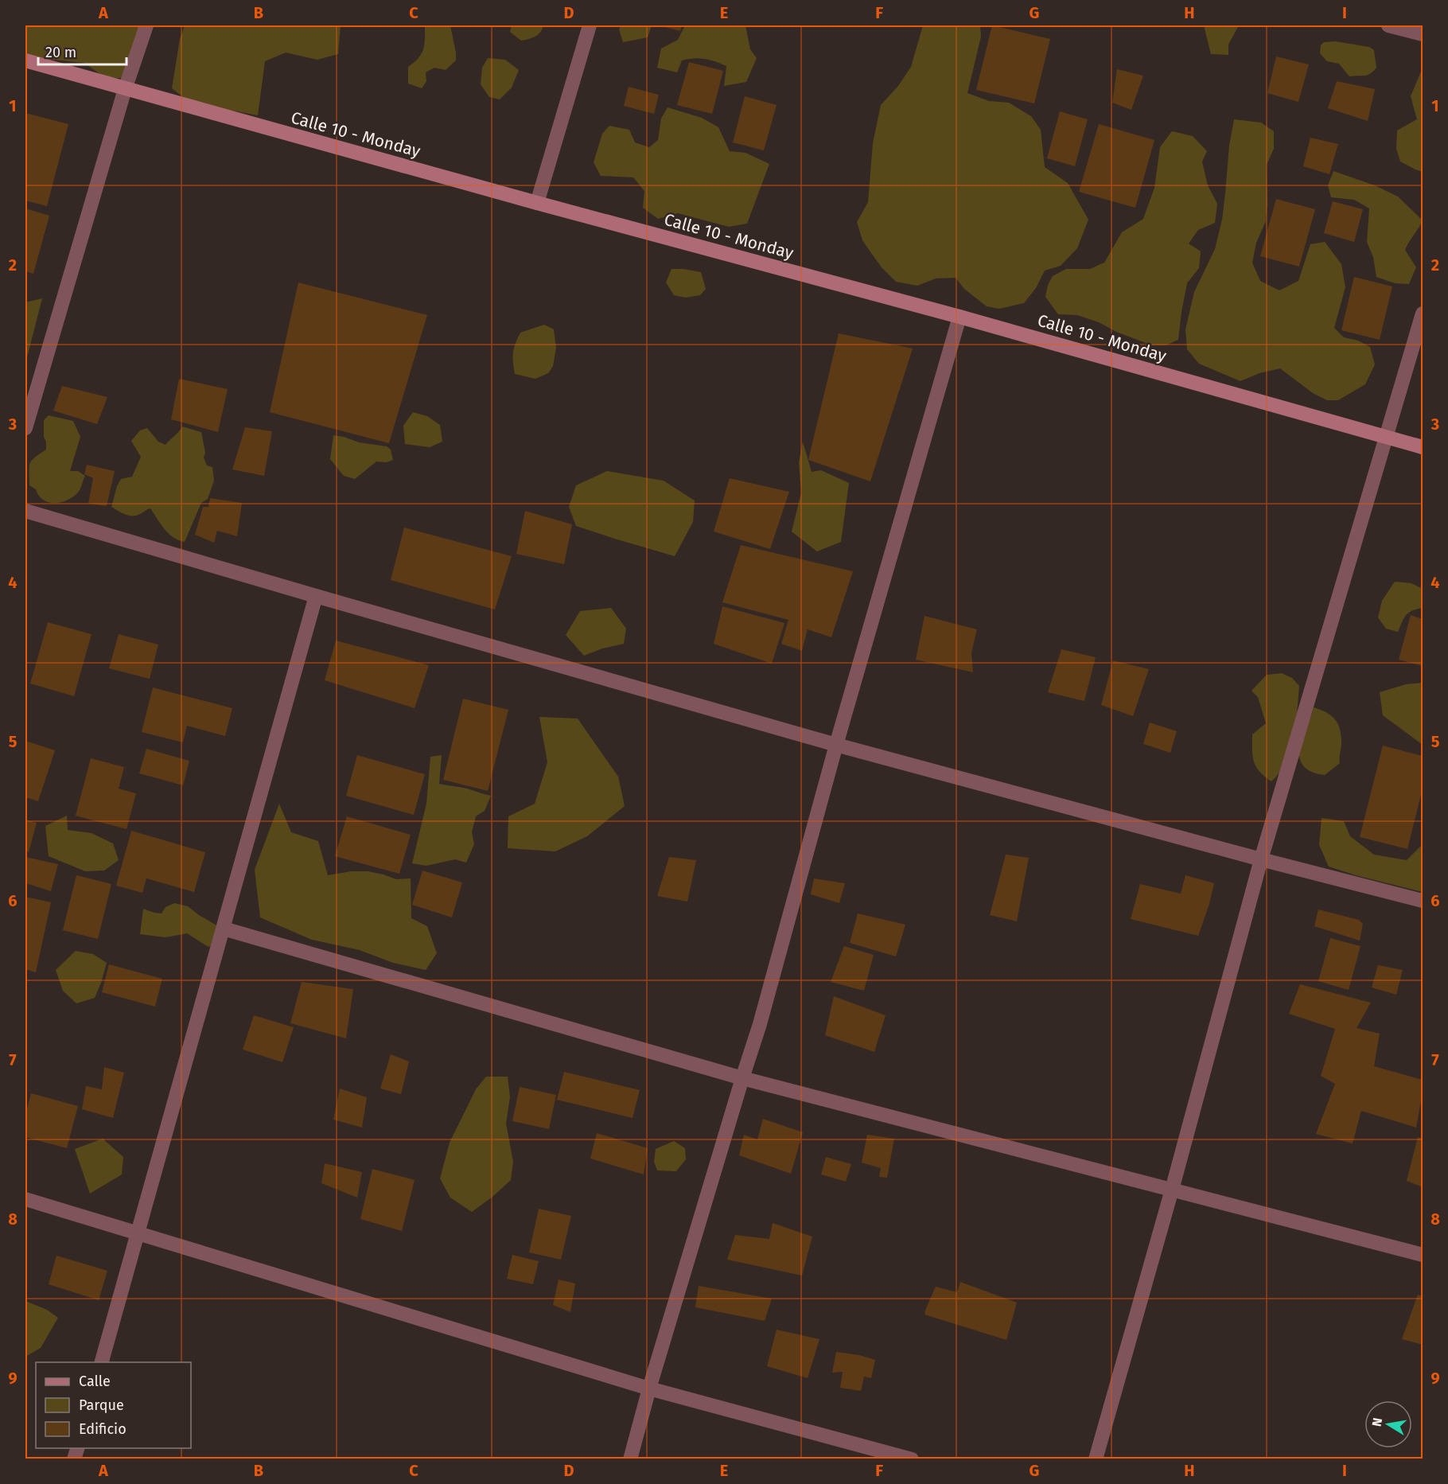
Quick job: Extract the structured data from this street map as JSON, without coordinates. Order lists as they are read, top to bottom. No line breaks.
{"streets":{"street":["Calle 10 - Monday"]},"legend":["Calle","Parque","Edificio"],"scale_bar":"20 m","north":"left","grid":{"columns":["A","B","C","D","E","F","G","H","I"],"rows":["1","2","3","4","5","6","7","8","9"]}}
